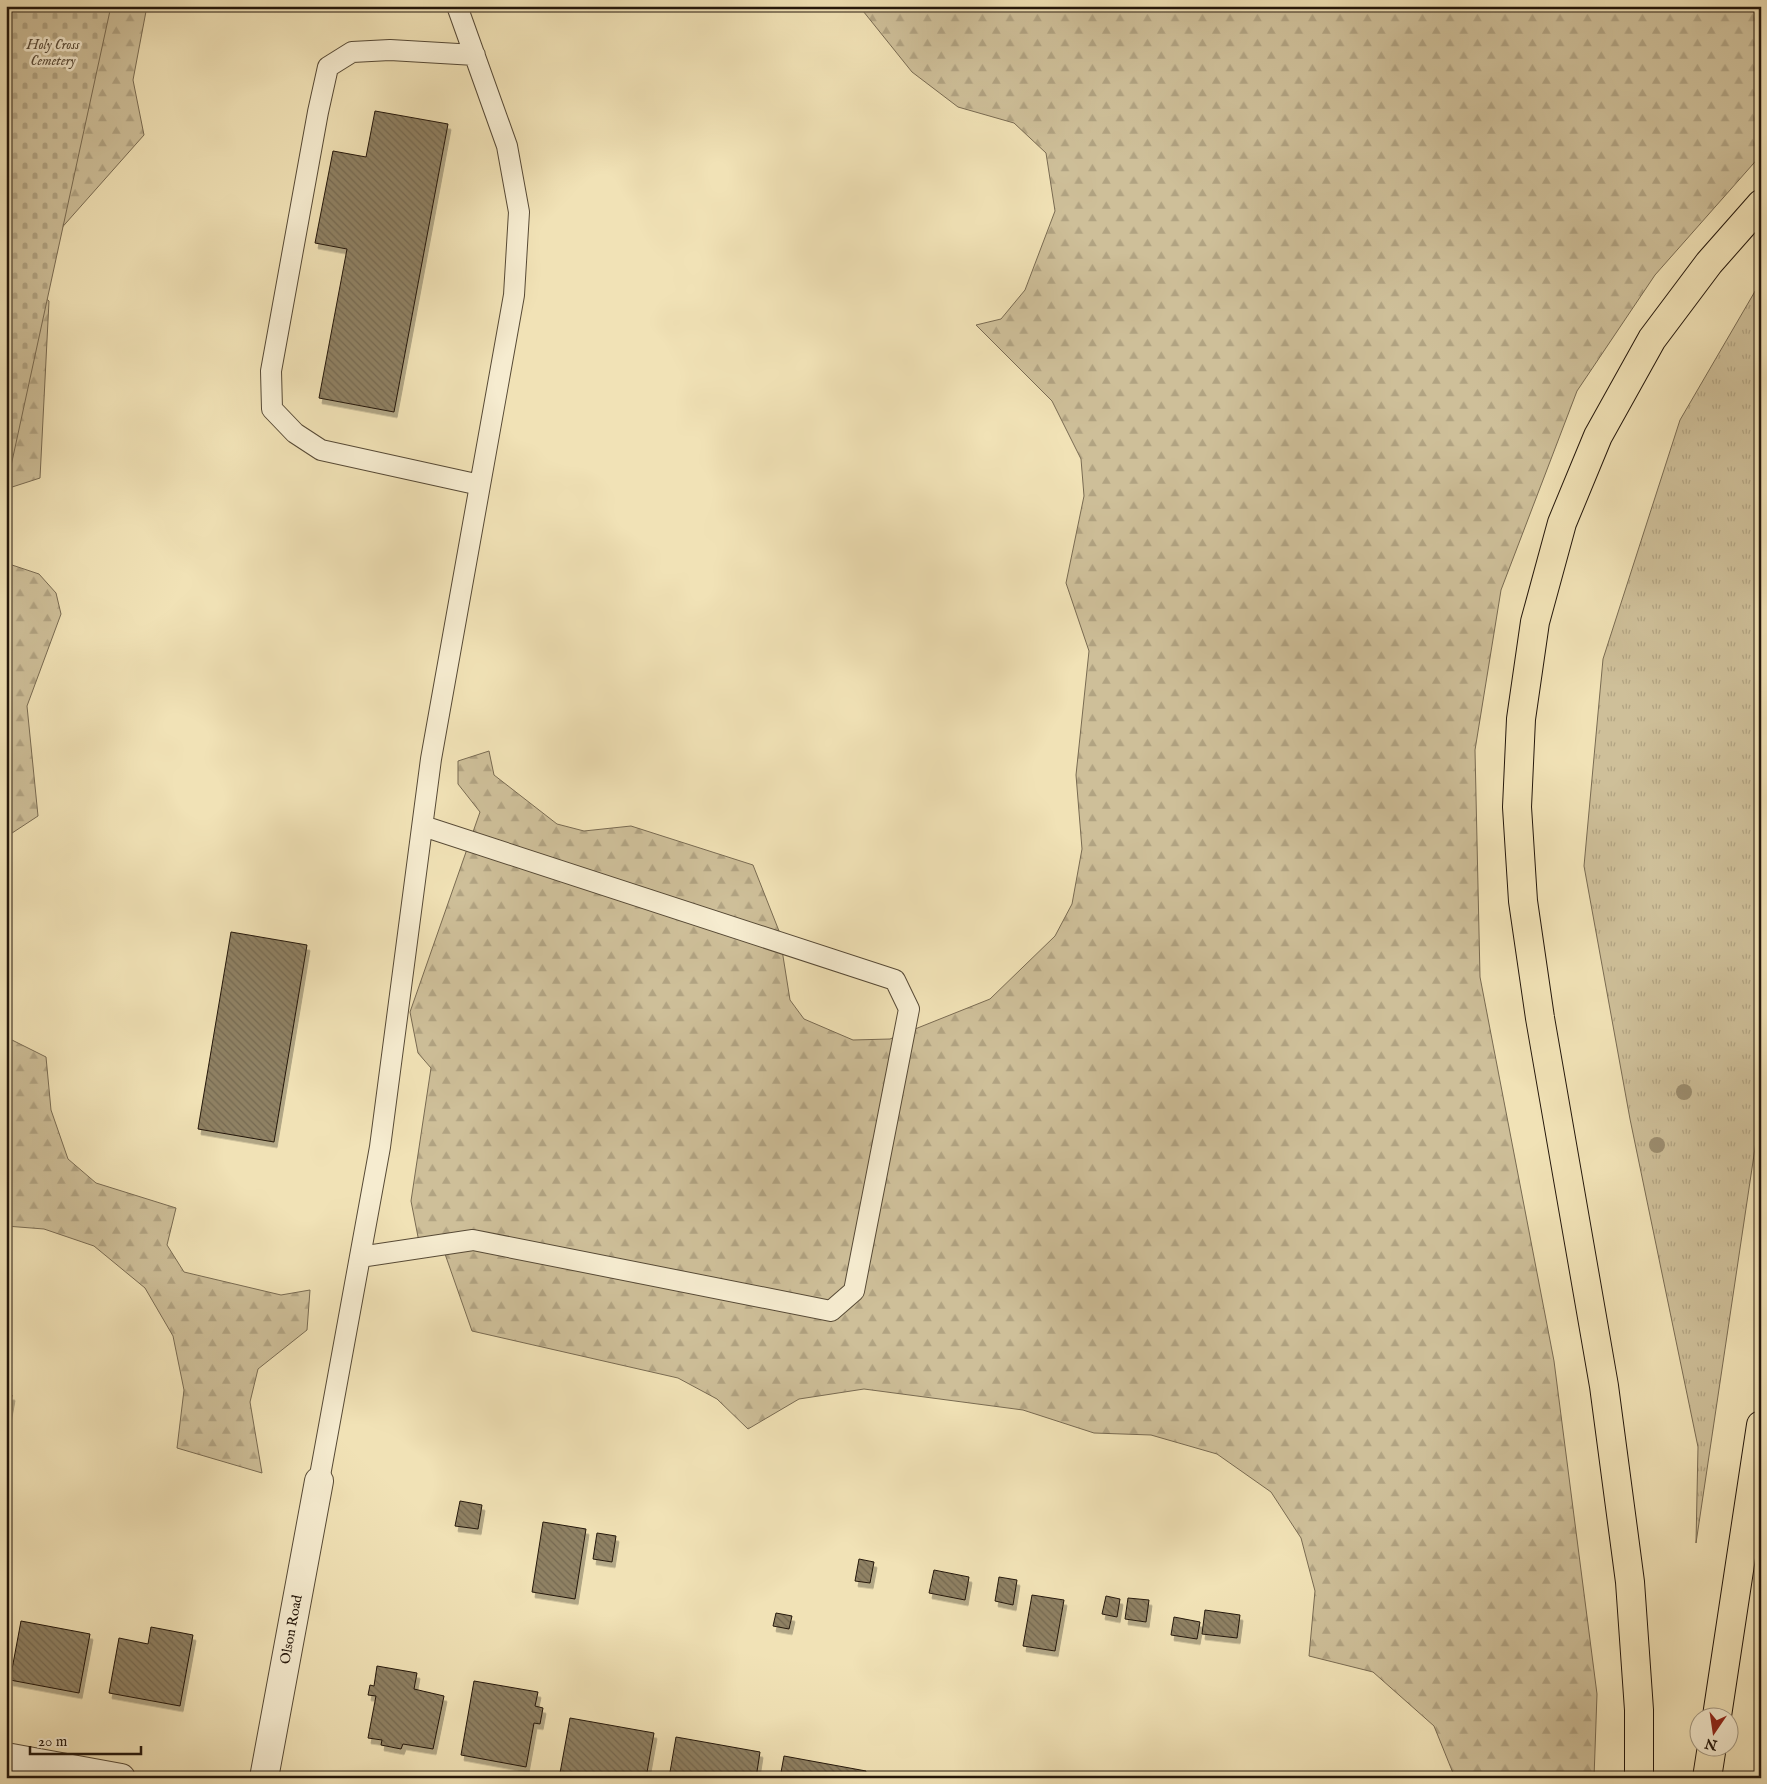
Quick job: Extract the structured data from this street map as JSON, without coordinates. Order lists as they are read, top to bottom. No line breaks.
{"streets":{"street":["Olson Road"]},"parks":["Holy Cross Cemetery"],"scale_bar":"20 m","north":"bottom"}
